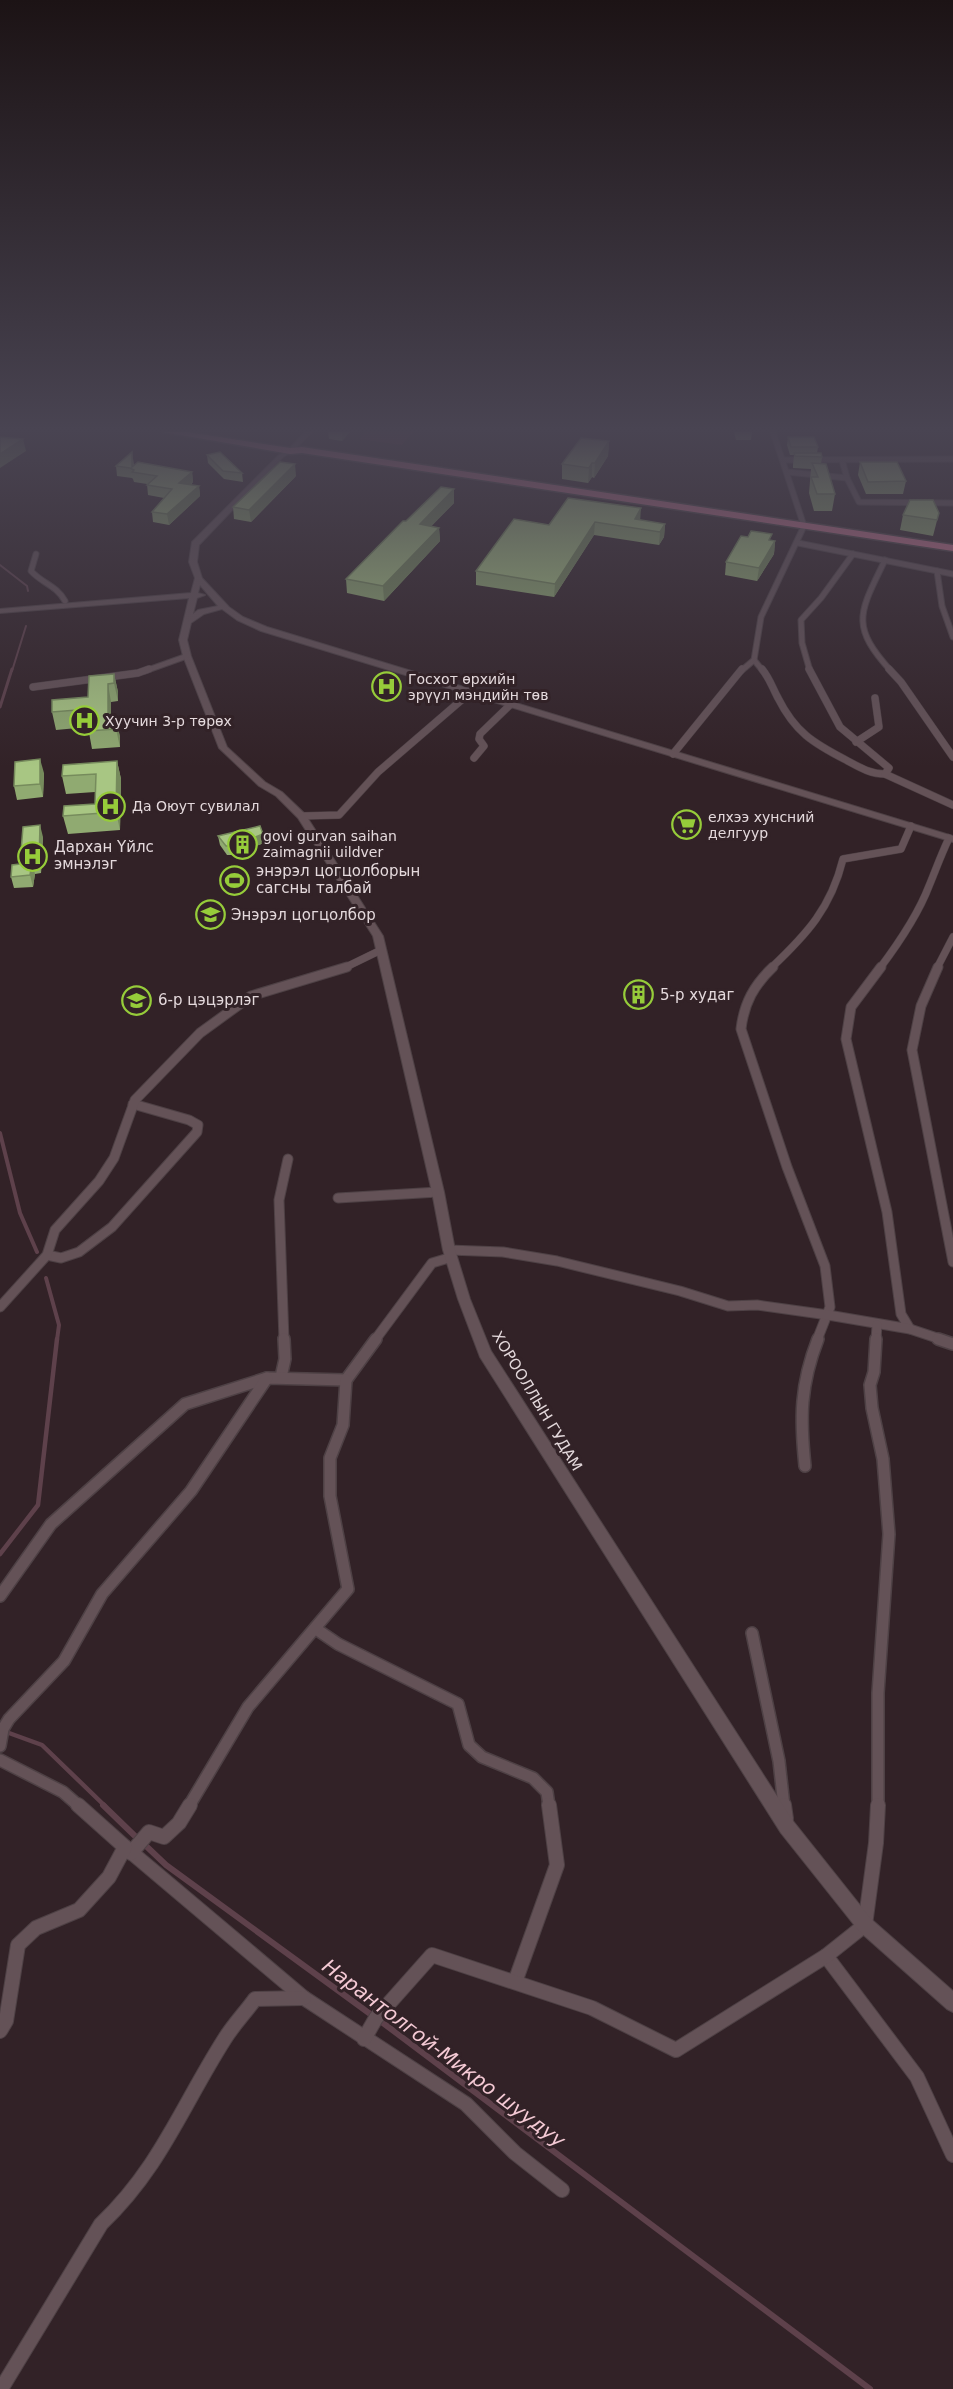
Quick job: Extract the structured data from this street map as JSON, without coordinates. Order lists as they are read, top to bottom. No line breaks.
{"streets":{"main road":["ХОРООЛЛЫН ГУДАМ"]},"water":["Нарантолгой-Микро шуудуу"],"places":{"hospital":["Госхот өрхийн эрүүл мэндийн төв","Хуучин 3-р төрөх","Да Оюут сувилал","Дархан Үйлс эмнэлэг"],"supermarket":["елхээ хунсний делгуур"],"building":["govi gurvan saihan zaimagnii uildver","5-р худаг"],"sports":["энэрэл цогцолборын сагсны талбай"],"school or university":["Энэрэл цогцолбор","6-р цэцэрлэг"]}}
